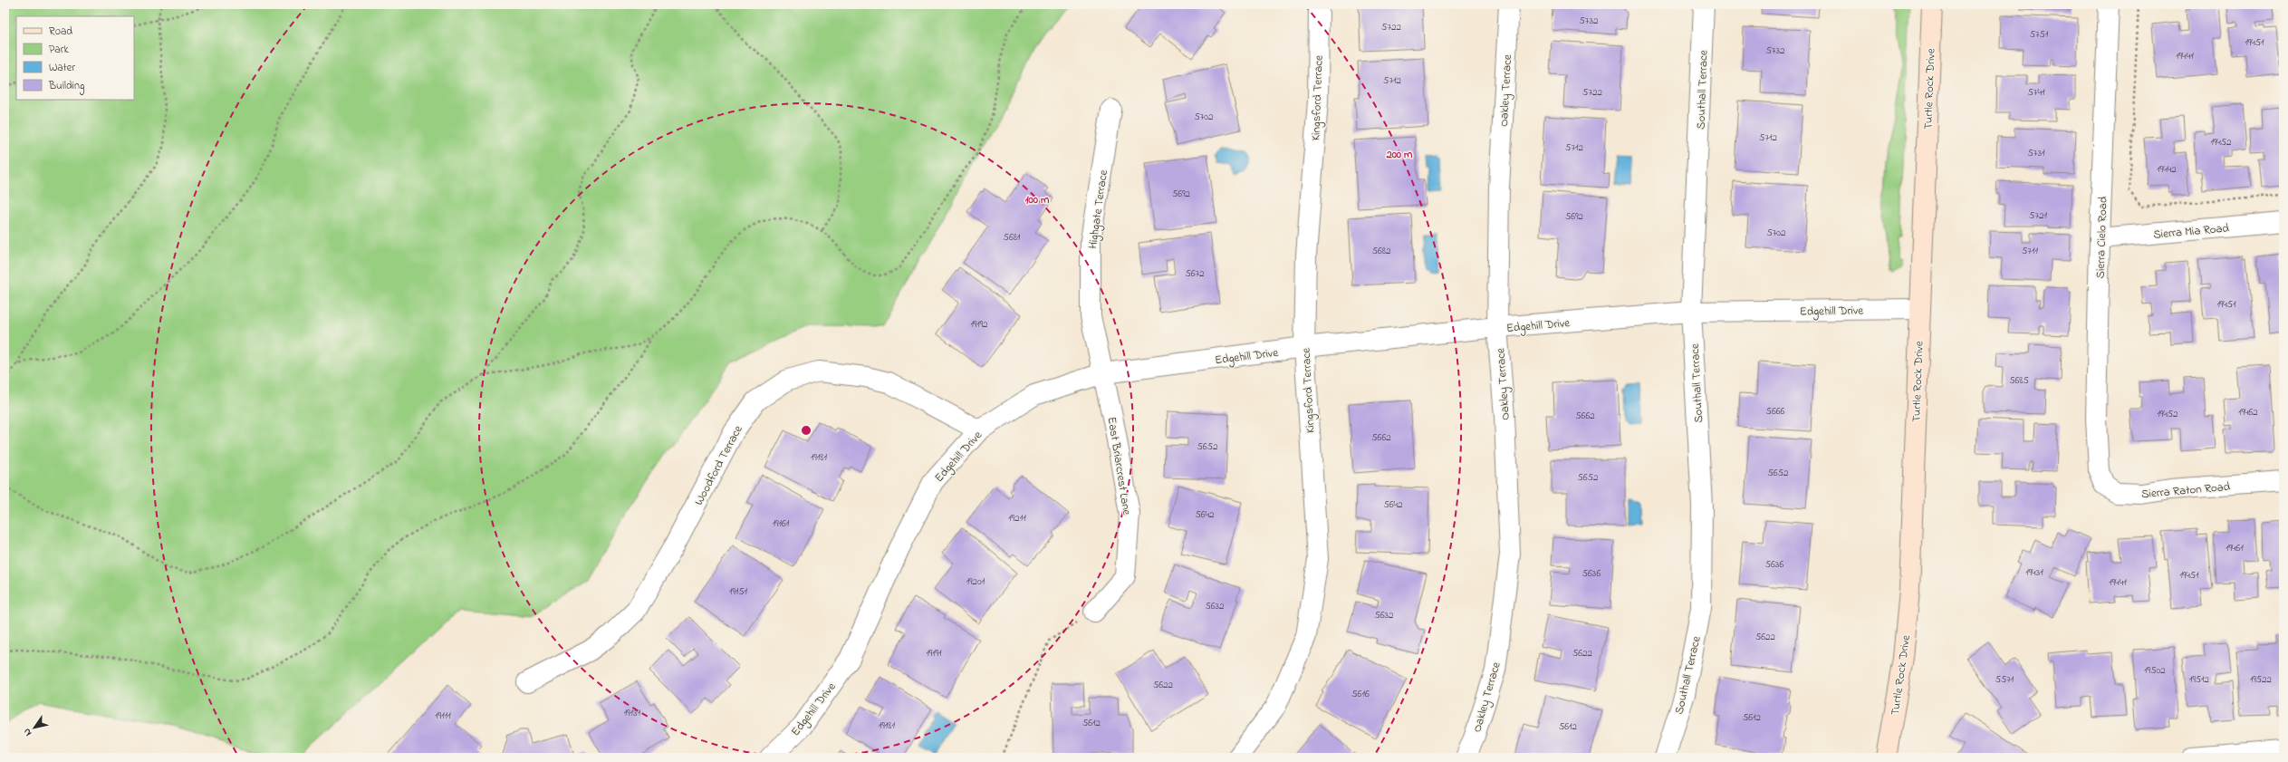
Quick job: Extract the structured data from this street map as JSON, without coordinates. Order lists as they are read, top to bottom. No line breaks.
{"streets":{"street":["Turtle Rock Drive","Southall Terrace","Oakley Terrace","Kingsford Terrace","Highgate Terrace","Sierra Mia Road","Sierra Cielo Road","Edgehill Drive","Woodford Terrace","East Briarcrest Lane","Sierra Raton Road"]},"crossings":[["Turtle Rock Drive","Edgehill Drive"],["Southall Terrace","Edgehill Drive"],["Oakley Terrace","Edgehill Drive"],["Kingsford Terrace","Edgehill Drive"],["Highgate Terrace","Edgehill Drive"],["Highgate Terrace","East Briarcrest Lane"],["Sierra Mia Road","Sierra Cielo Road"],["Sierra Cielo Road","Sierra Raton Road"],["Edgehill Drive","Woodford Terrace"],["Edgehill Drive","East Briarcrest Lane"]],"house_numbers":["5732","5722","5751","19451","5732","19441","5712","5722","5741","5702","5712","19452","5712","5731","19442","5692","5721","5692","5702","5681","5682","5711","5672","19451","19192","5685","5666","19462","19452","5662","5662","5652","19181","5652","5652","5642","5642","19211","19161","19461","5636","19431","5636","19451","19201","19441","19151","5632","5632","5622","19191","5622","19502","5571","19512","19522","5622","5616","19131","19111","5612","5612","19181","5612"],"legend":["Road","Park","Water","Building"],"north":"bottom left","rings":["200 m","100 m"]}
